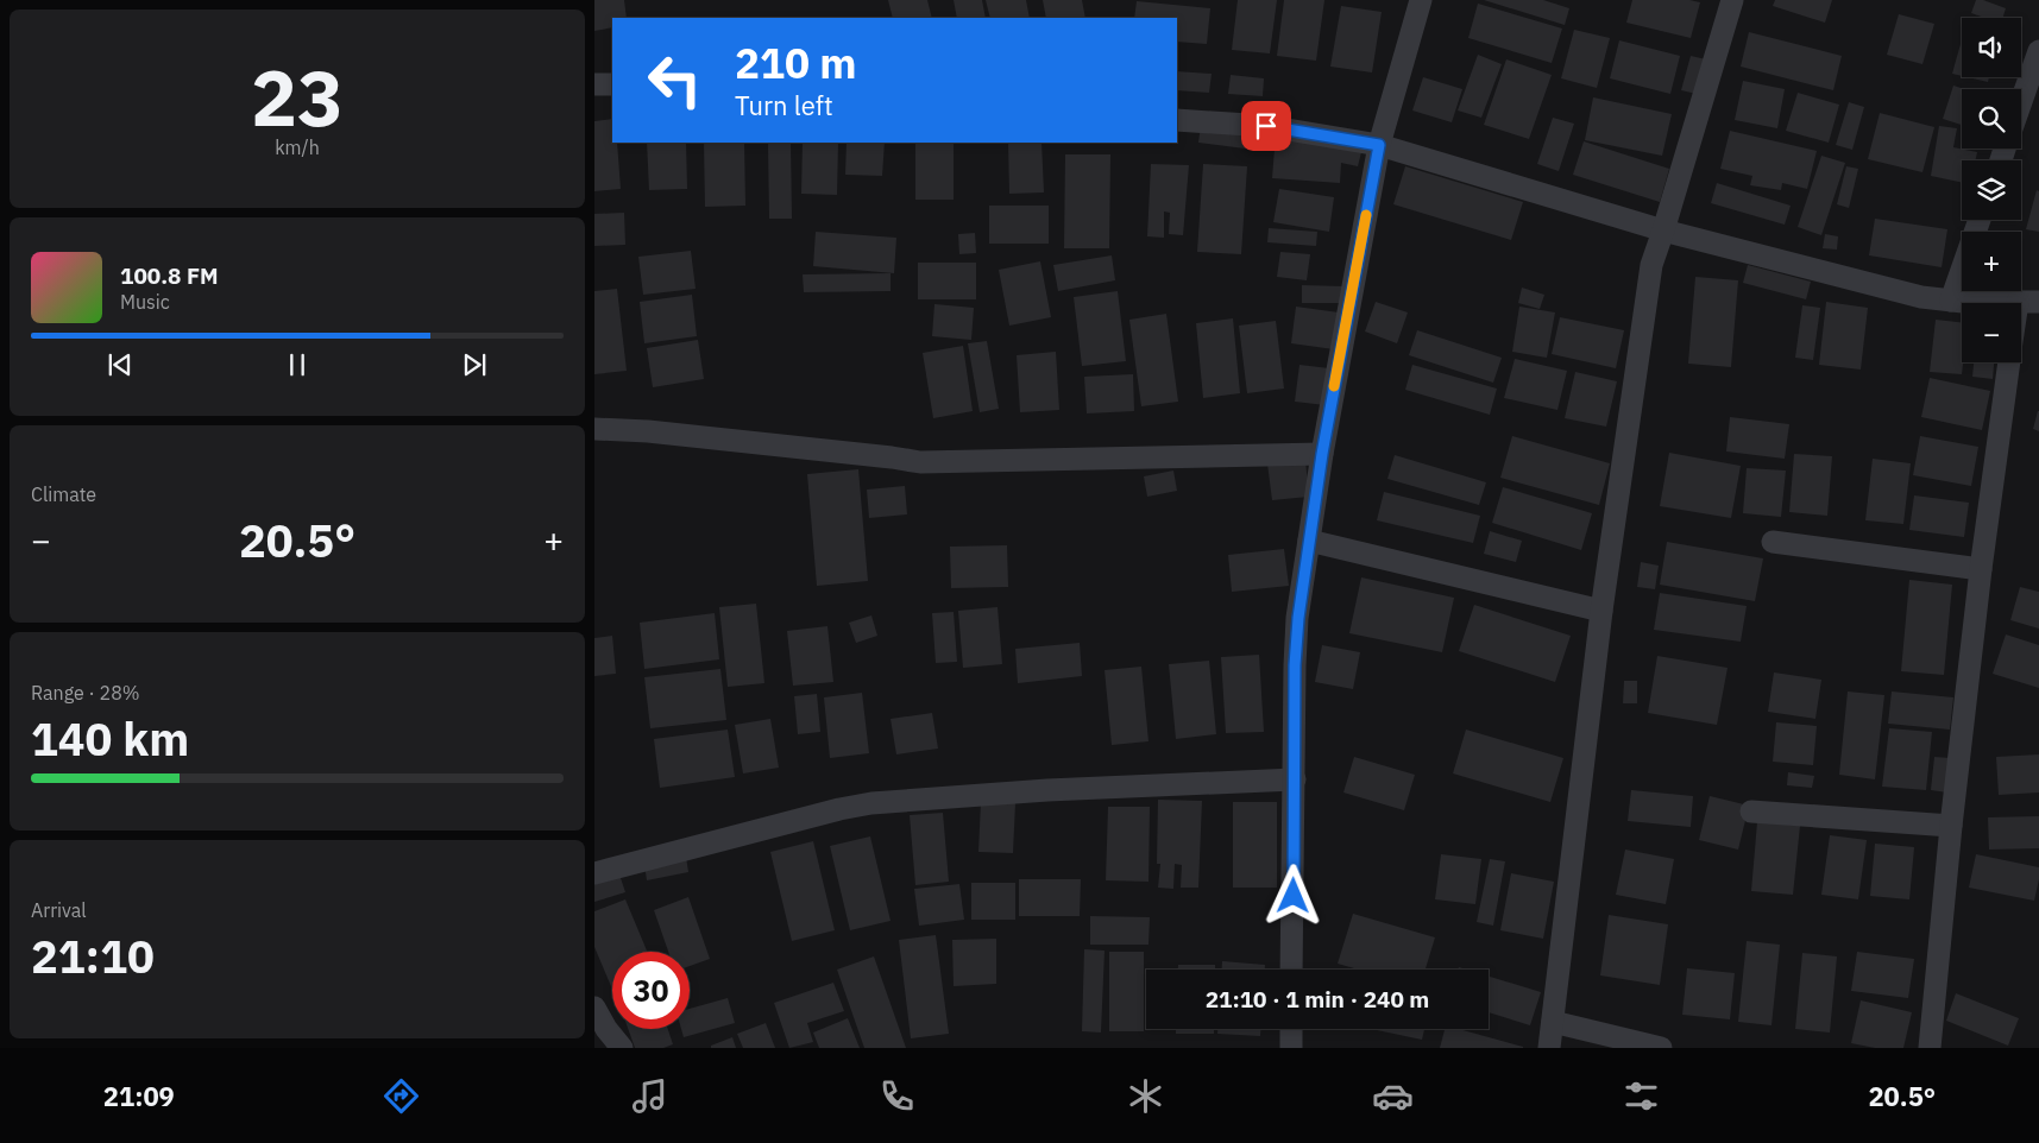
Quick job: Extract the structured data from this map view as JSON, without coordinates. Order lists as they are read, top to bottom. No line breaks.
{"page":{"tile":[["23","km/h"],"Climate",["Range · 28%","140 km"],["Arrival","21:10"]],"map_buttons":["+","−"],"turn":["210 m","Turn left"],"song":["100.8 FM","Music"],"heat":["−","20.5°","+"],"limit":"30","trip":"21:10 · 1 min · 240 m","tabs":["21:09","20.5°"]}}
